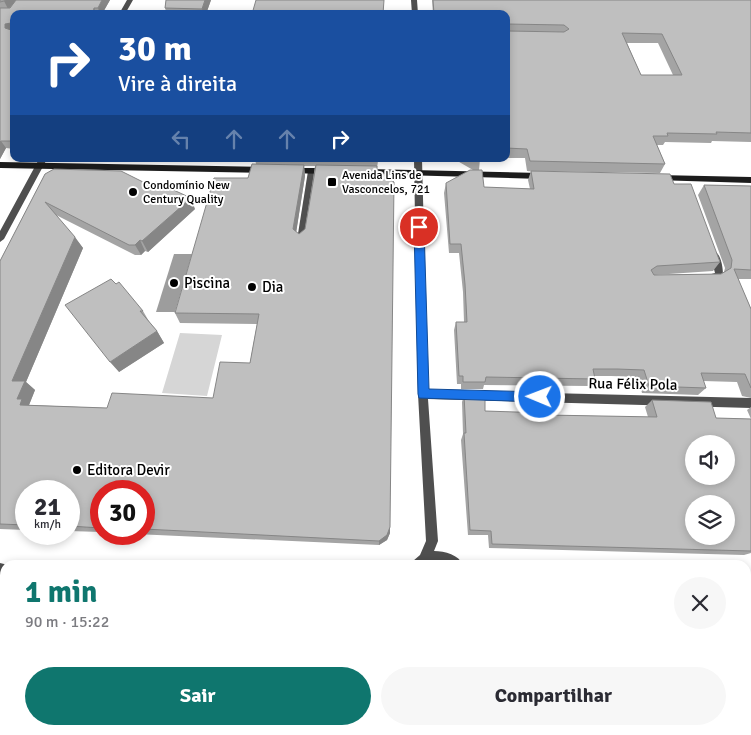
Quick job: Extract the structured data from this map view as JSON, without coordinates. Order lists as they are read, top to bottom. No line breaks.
{"streets":{"street":["Rua Félix Pola"]},"places":{"transit":["Avenida Lins de Vasconcelos, 721"],"other":["Condomínio New Century Quality","Piscina","Dia","Editora Devir"]},"page":{"turn":["30 m","Vire à direita"],"speed":"21 km/h","limit":"30","heading":["1 min","90 m · 15:22"],"buttons":["Sair","Compartilhar"]}}
